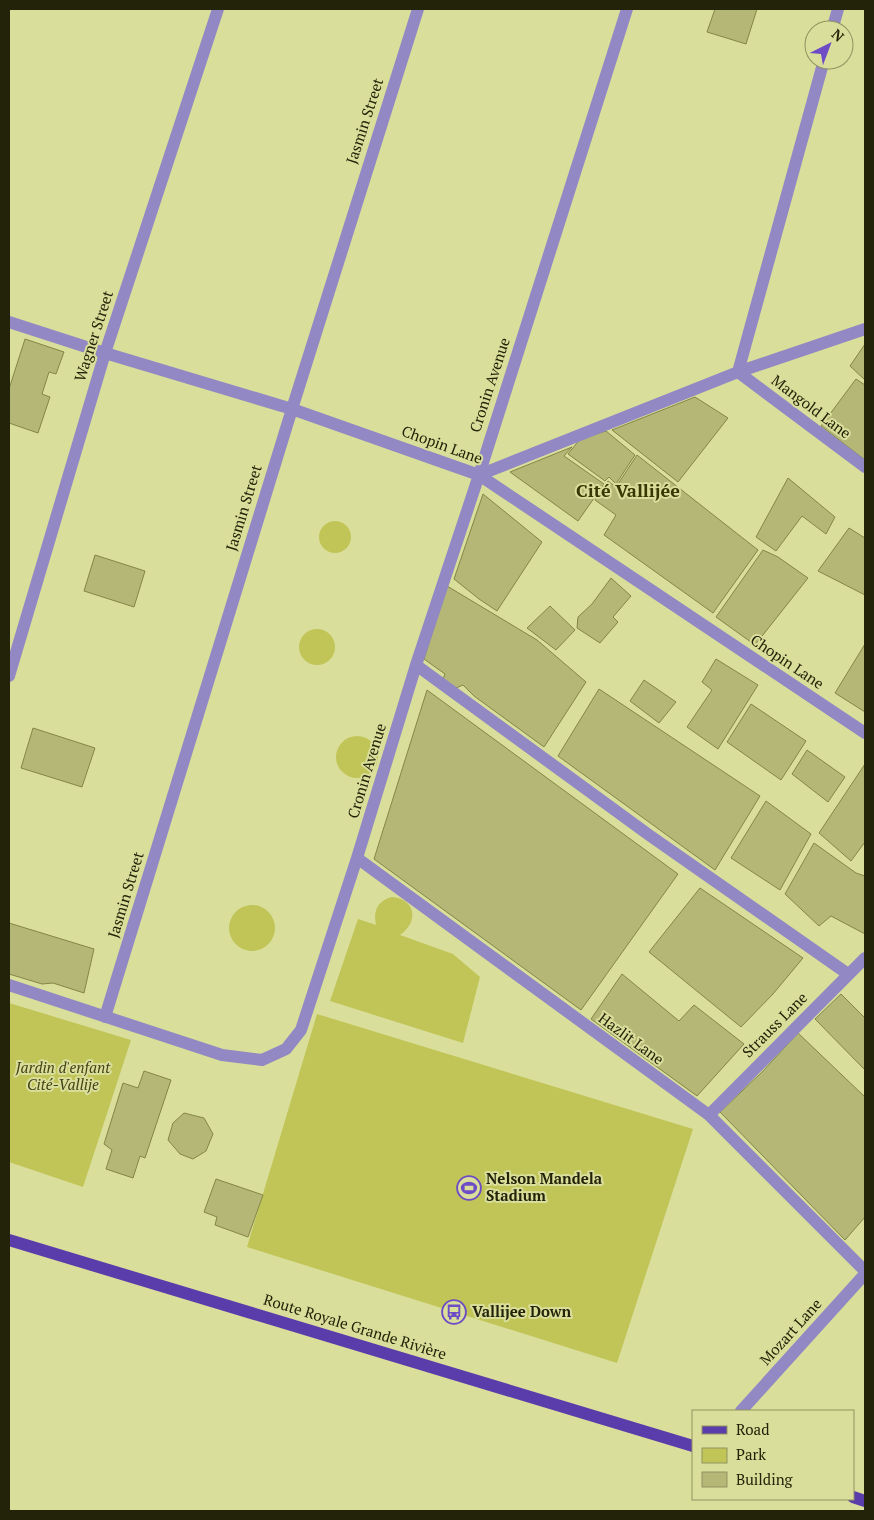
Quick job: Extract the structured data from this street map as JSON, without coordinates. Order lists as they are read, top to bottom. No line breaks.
{"streets":{"main road":["Route Royale Grande Rivière"],"street":["Jasmin Street","Wagner Street","Cronin Avenue","Mangold Lane","Chopin Lane","Strauss Lane","Hazlit Lane","Mozart Lane"]},"crossings":[["Jasmin Street","Cronin Avenue"],["Jasmin Street","Chopin Lane"],["Wagner Street","Chopin Lane"],["Cronin Avenue","Chopin Lane"],["Cronin Avenue","Hazlit Lane"],["Strauss Lane","Hazlit Lane"],["Hazlit Lane","Mozart Lane"]],"districts":["Cité Vallijée"],"parks":["Jardin d'enfant Cité-Vallije"],"places":{"sports":["Nelson Mandela Stadium"],"bus stop":["Vallijee Down"]},"legend":["Road","Park","Building"],"north":"top right"}
